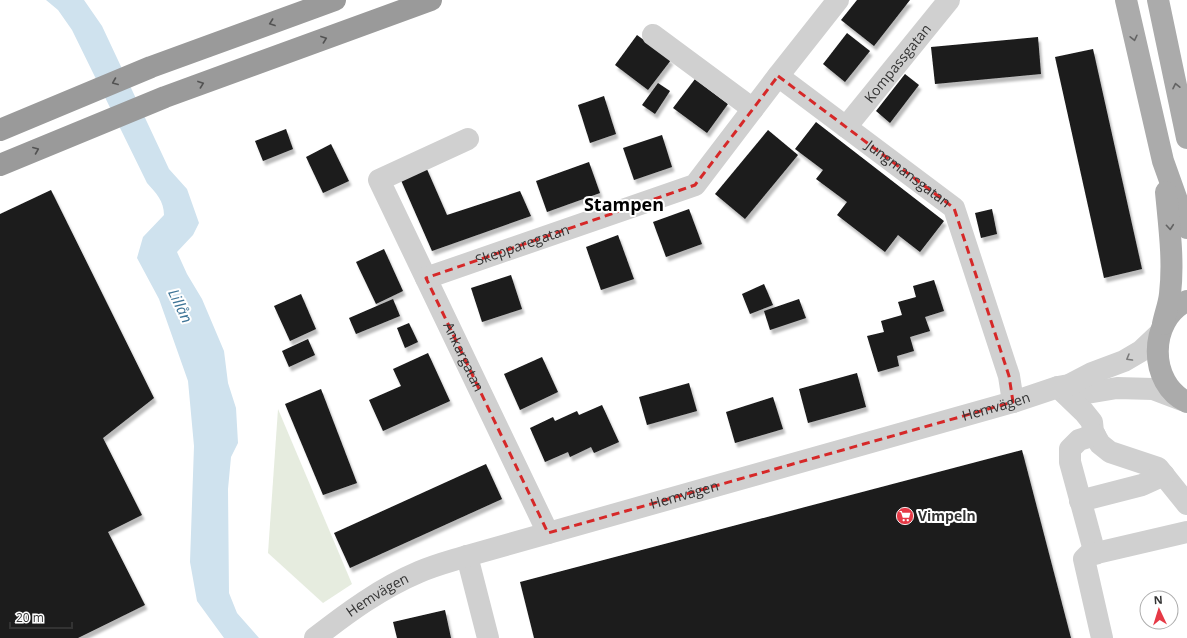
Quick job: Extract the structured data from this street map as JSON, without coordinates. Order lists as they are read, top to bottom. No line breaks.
{"streets":{"street":["Kompassgatan","Jungmansgatan","Skepparegatan","Ankargatan","Hemvägen"]},"crossings":[["Kompassgatan","Jungmansgatan"],["Jungmansgatan","Skepparegatan"],["Jungmansgatan","Hemvägen"],["Skepparegatan","Ankargatan"],["Ankargatan","Hemvägen"]],"districts":["Stampen"],"water":["Lillån"],"places":{"supermarket":["Vimpeln"]},"scale_bar":"20 m","north":"top"}
